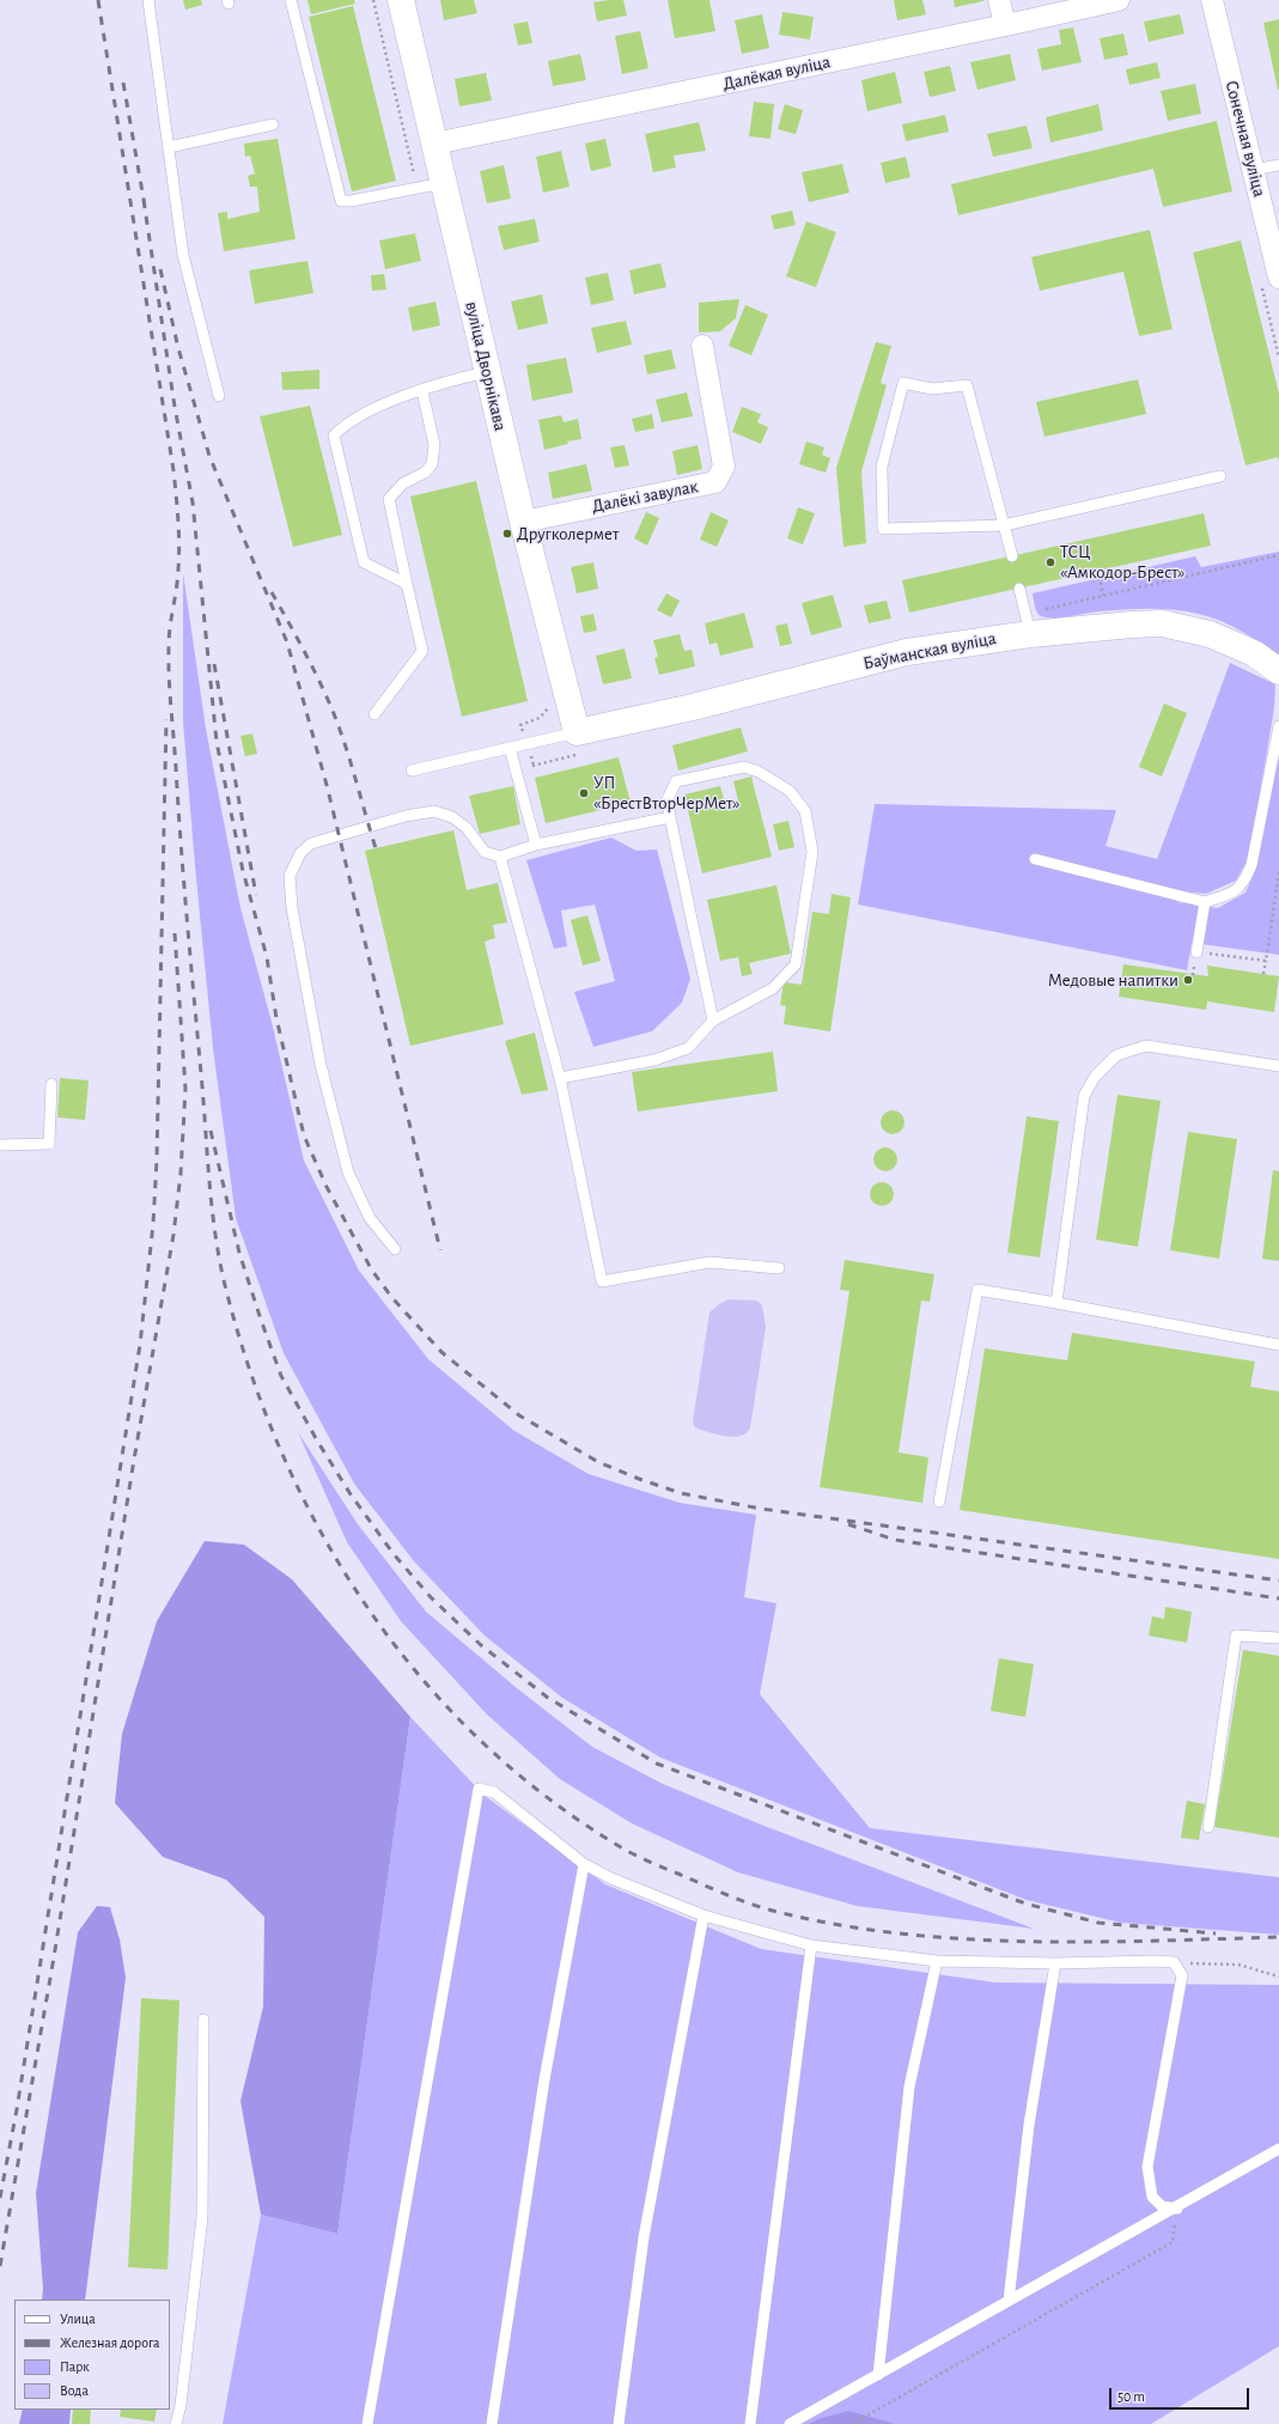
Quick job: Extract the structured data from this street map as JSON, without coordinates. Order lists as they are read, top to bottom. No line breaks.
{"streets":{"street":["Далёкая вуліца","Сонечная вуліца","вуліца Дворнікава","Далёкі завулак","Баўманская вуліца"]},"crossings":[["Далёкая вуліца","вуліца Дворнікава"],["вуліца Дворнікава","Далёкі завулак"],["вуліца Дворнікава","Баўманская вуліца"]],"places":["Другколермет","ТСЦ «Амкодор-Брест»","УП «БрестВторЧерМет»","Медовые напитки"],"legend":["Улица","Железная дорога","Парк","Вода"],"scale_bar":"50 m"}
